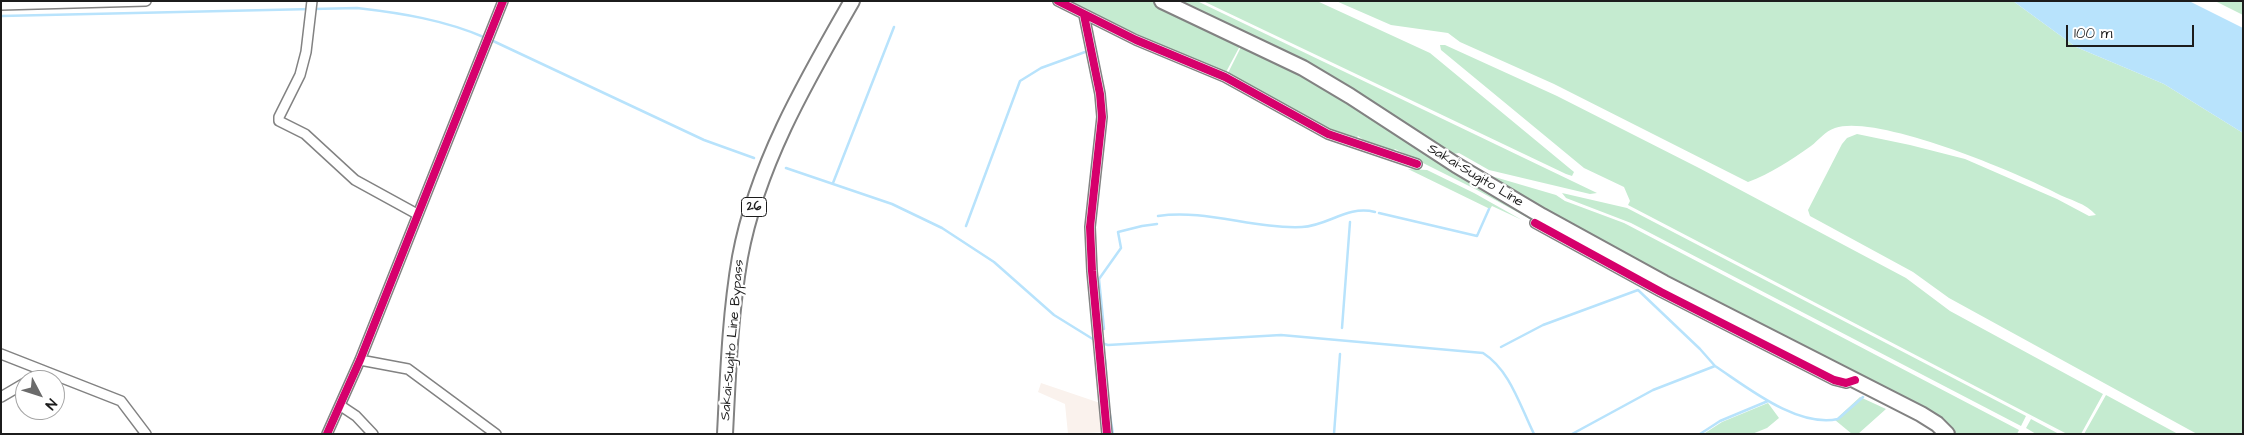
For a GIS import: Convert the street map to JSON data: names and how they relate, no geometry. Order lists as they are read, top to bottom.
{
  "streets": {
    "main road": ["Sakai-Sugito Line", "26", "Sakai-Sugito Line Bypass"]
  },
  "scale_bar": "100 m",
  "north": "bottom right"
}
